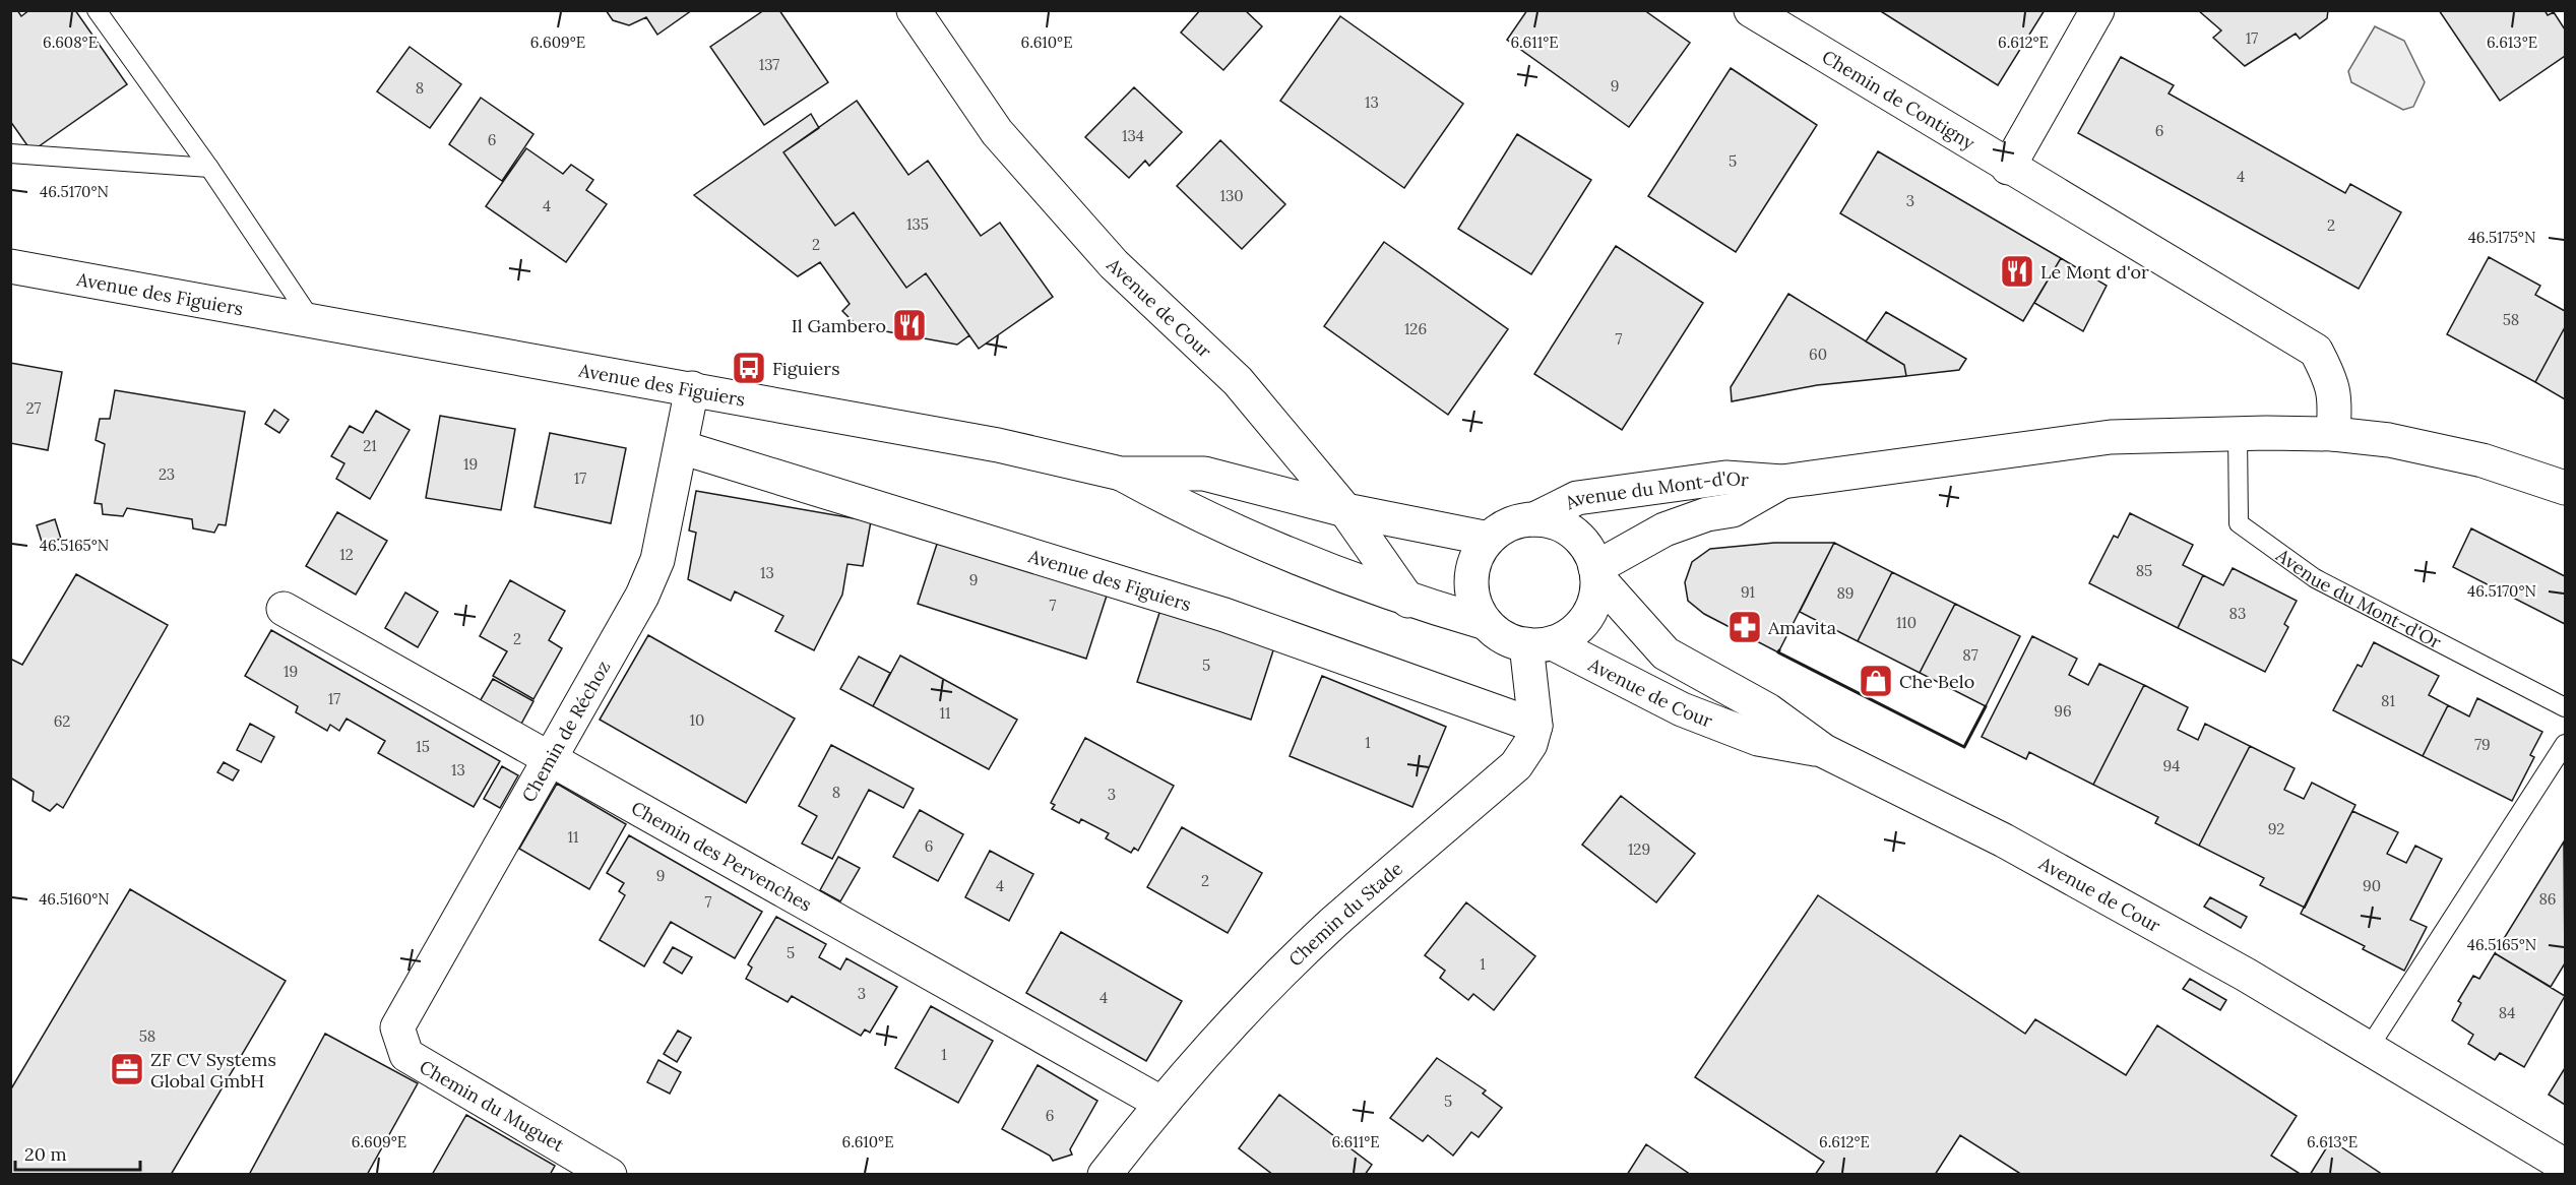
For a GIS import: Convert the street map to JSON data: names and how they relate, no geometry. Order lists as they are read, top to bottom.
{
  "streets": {
    "street": [
      "Chemin de Contigny",
      "Avenue des Figuiers",
      "Avenue de Cour",
      "Avenue du Mont-d'Or",
      "Chemin de Réchoz",
      "Chemin des Pervenches",
      "Chemin du Stade",
      "Chemin du Muguet"
    ]
  },
  "crossings": [
    ["Chemin de Contigny", "Avenue du Mont-d'Or"],
    ["Avenue des Figuiers", "Avenue de Cour"],
    ["Avenue des Figuiers", "Avenue du Mont-d'Or"],
    ["Avenue des Figuiers", "Chemin de Réchoz"],
    ["Avenue des Figuiers", "Chemin du Stade"],
    ["Avenue de Cour", "Avenue du Mont-d'Or"],
    ["Avenue de Cour", "Chemin du Stade"],
    ["Avenue du Mont-d'Or", "Chemin du Stade"],
    ["Chemin de Réchoz", "Chemin des Pervenches"],
    ["Chemin de Réchoz", "Chemin du Muguet"],
    ["Chemin des Pervenches", "Chemin du Stade"]
  ],
  "places": {
    "restaurant": ["Le Mont d'or", "Il Gambero"],
    "bus stop": ["Figuiers"],
    "pharmacy": ["Amavita"],
    "shop": ["Che Belo"],
    "office": ["ZF CV Systems Global GmbH"]
  },
  "house_numbers": [
    "17",
    "137",
    "9",
    "8",
    "13",
    "6",
    "134",
    "6",
    "5",
    "4",
    "130",
    "3",
    "4",
    "135",
    "2",
    "2",
    "58",
    "126",
    "7",
    "60",
    "27",
    "21",
    "19",
    "23",
    "17",
    "12",
    "85",
    "13",
    "9",
    "91",
    "89",
    "7",
    "83",
    "110",
    "2",
    "87",
    "5",
    "19",
    "17",
    "81",
    "96",
    "11",
    "10",
    "62",
    "1",
    "79",
    "15",
    "94",
    "13",
    "8",
    "3",
    "92",
    "11",
    "6",
    "129",
    "9",
    "2",
    "4",
    "90",
    "86",
    "7",
    "5",
    "1",
    "3",
    "4",
    "84",
    "58",
    "1",
    "5",
    "6"
  ],
  "scale_bar": "20 m",
  "coordinates": [
    "6.608°E",
    "6.609°E",
    "6.610°E",
    "6.611°E",
    "6.612°E",
    "6.613°E",
    "46.5170°N",
    "46.5175°N",
    "46.5165°N",
    "46.5160°N"
  ]
}
